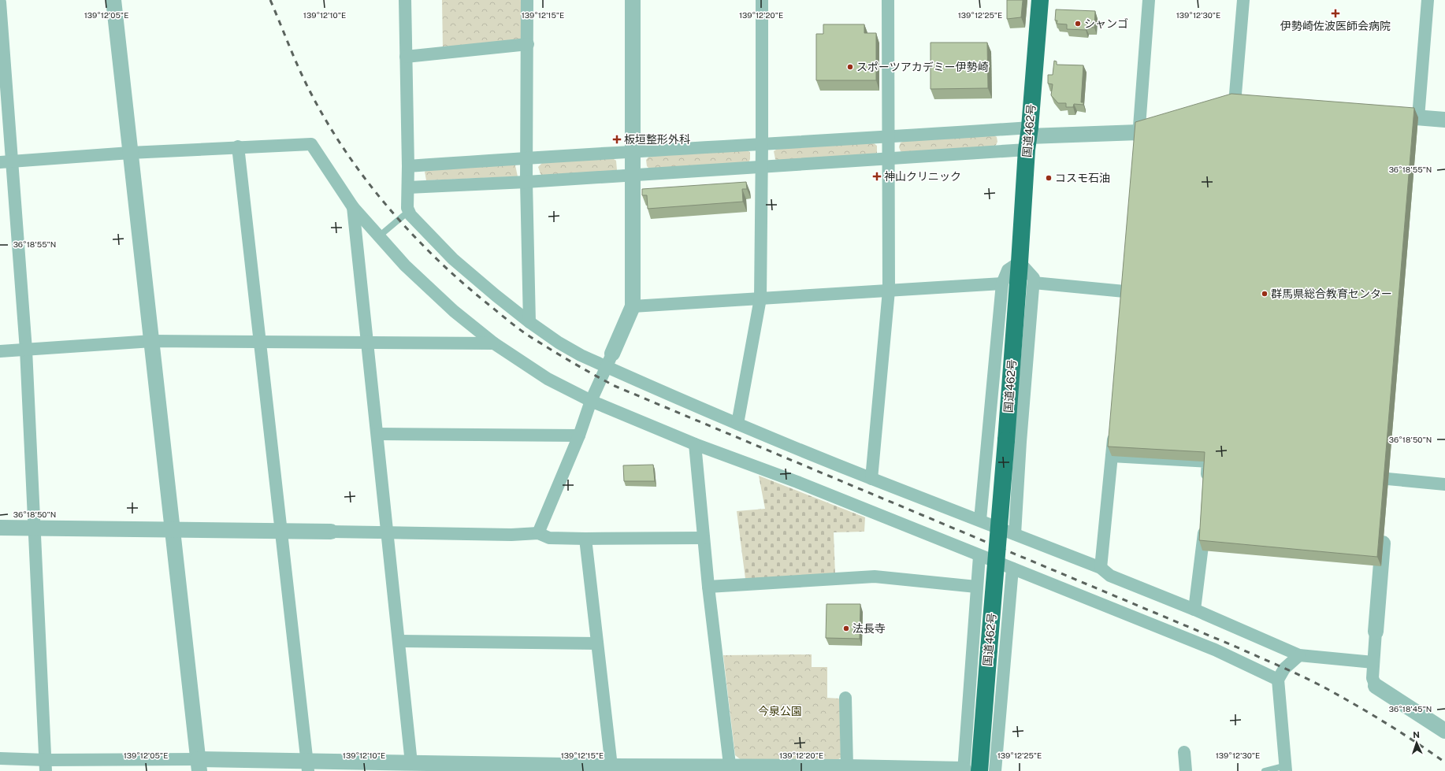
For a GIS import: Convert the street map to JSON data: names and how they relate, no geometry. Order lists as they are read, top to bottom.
{
  "streets": {
    "highway": ["国道462号"]
  },
  "parks": ["今泉公園"],
  "places": {
    "health": ["伊勢崎佐波医師会病院", "板垣整形外科", "神山クリニック"],
    "other": [
      "シャンゴ",
      "スポーツアカデミー伊勢崎",
      "コスモ石油",
      "群馬県総合教育センター",
      "法長寺"
    ]
  },
  "north": "top",
  "coordinates": [
    "139°12'05\"E",
    "139°12'10\"E",
    "139°12'15\"E",
    "139°12'20\"E",
    "139°12'25\"E",
    "139°12'30\"E",
    "36°18'55\"N",
    "36°18'50\"N",
    "36°18'45\"N"
  ]
}
